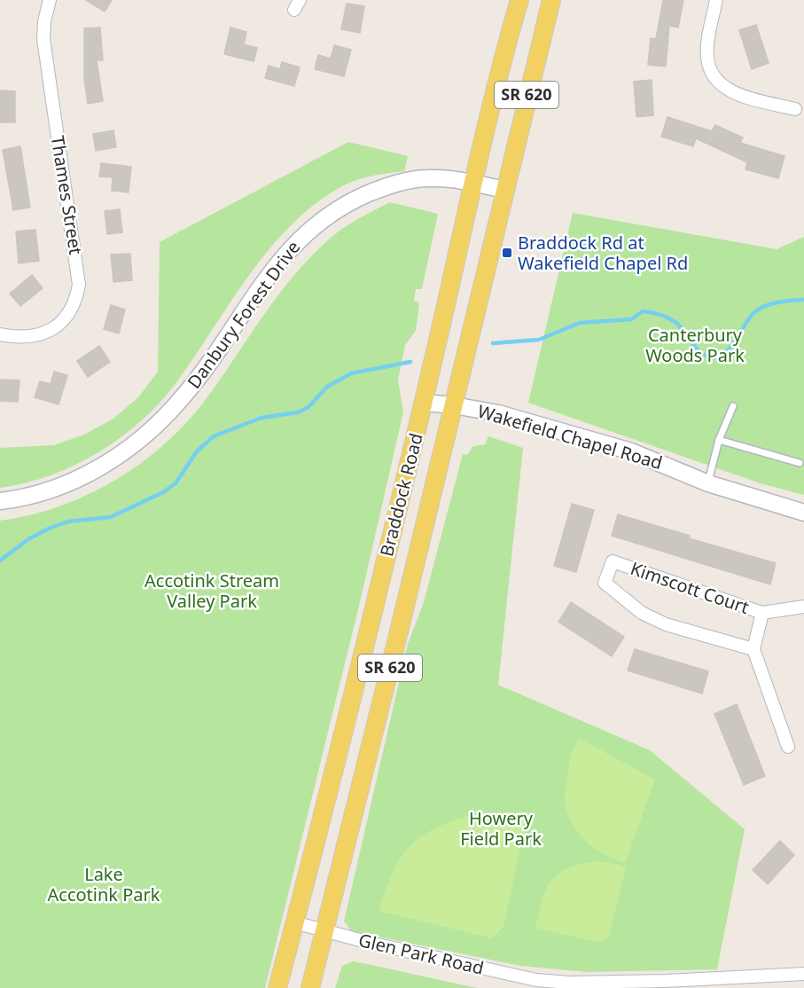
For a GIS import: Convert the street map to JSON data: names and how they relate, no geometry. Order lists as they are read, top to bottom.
{
  "streets": {
    "main road": ["SR 620", "Braddock Road"],
    "street": [
      "Thames Street",
      "Danbury Forest Drive",
      "Wakefield Chapel Road",
      "Kimscott Court",
      "Glen Park Road"
    ]
  },
  "crossings": [
    ["Danbury Forest Drive", "Braddock Road"],
    ["Wakefield Chapel Road", "Braddock Road"],
    ["Braddock Road", "Glen Park Road"]
  ],
  "parks": [
    "Canterbury Woods Park",
    "Accotink Stream Valley Park",
    "Howery Field Park",
    "Lake Accotink Park"
  ],
  "places": {
    "transit": ["Braddock Rd at Wakefield Chapel Rd"]
  }
}
